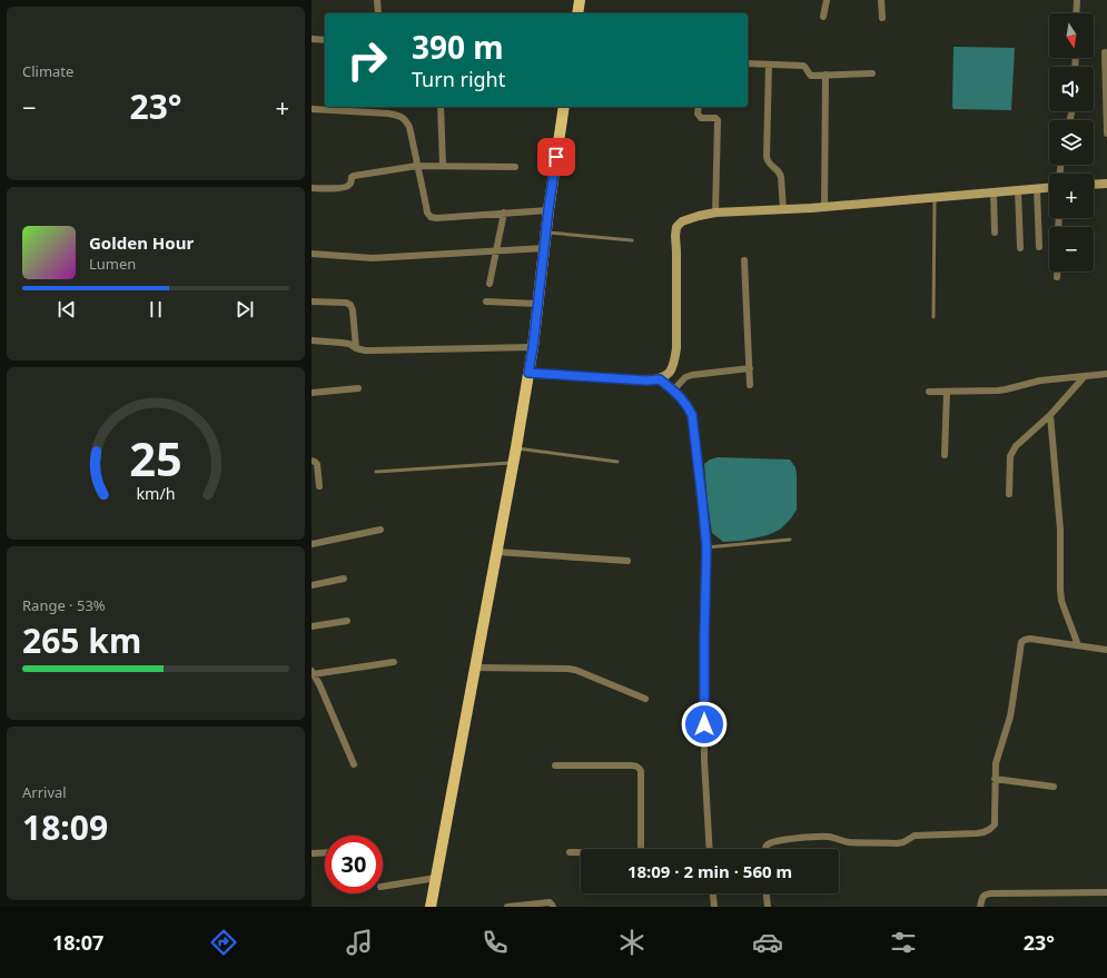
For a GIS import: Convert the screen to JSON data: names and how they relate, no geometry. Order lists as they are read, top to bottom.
{
  "north": "bottom",
  "page": {
    "tile": [
      "Climate",
      ["Range · 53%", "265 km"],
      ["Arrival", "18:09"]
    ],
    "map_buttons": ["+", "−"],
    "turn": ["390 m", "Turn right"],
    "heat": ["−", "23°", "+"],
    "song": ["Golden Hour", "Lumen"],
    "limit": "30",
    "trip": "18:09 · 2 min · 560 m",
    "tabs": ["18:07", "23°"],
    "gauge": ["25", "km/h"]
  }
}
